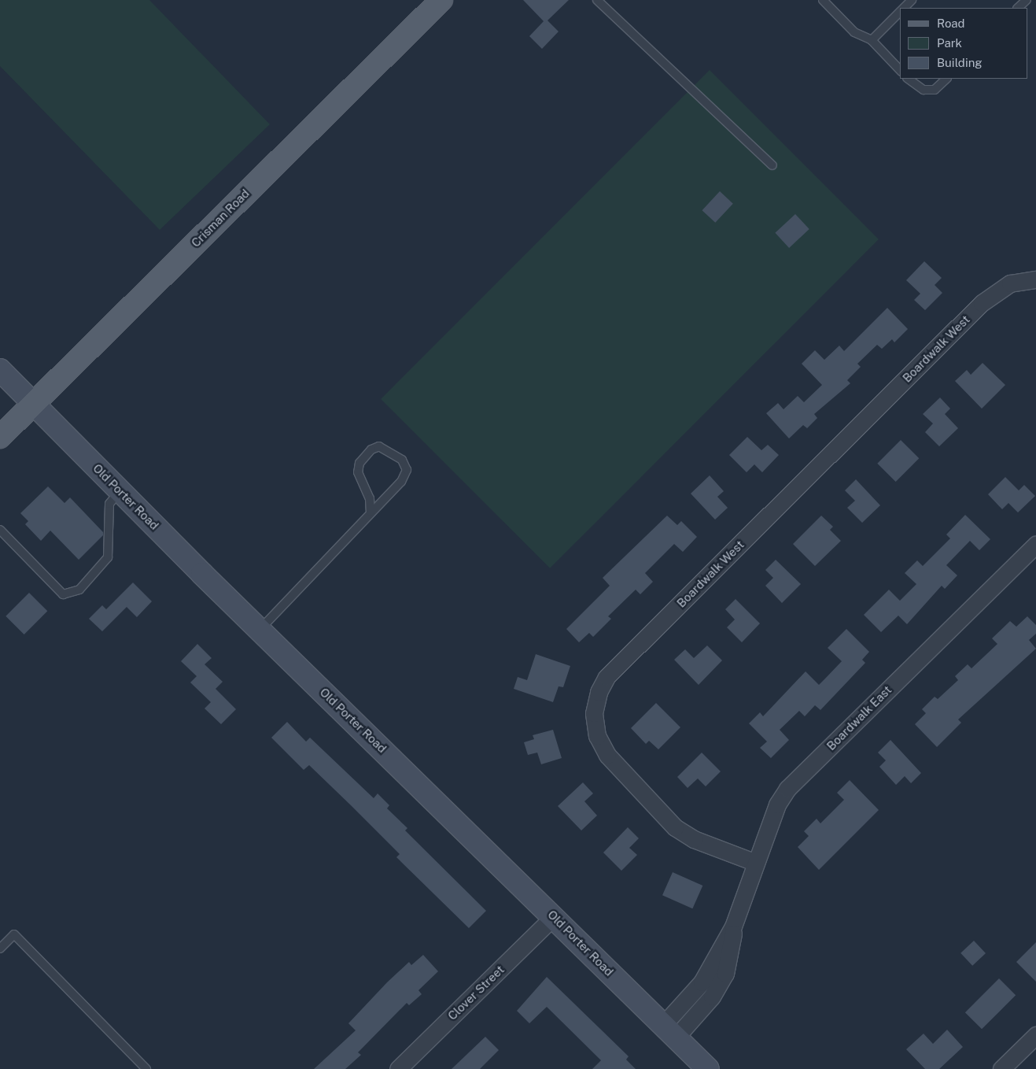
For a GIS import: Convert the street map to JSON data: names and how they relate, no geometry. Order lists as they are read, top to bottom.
{
  "streets": {
    "main road": ["Crisman Road"],
    "street": [
      "Boardwalk West",
      "Old Porter Road",
      "Boardwalk East",
      "Clover Street"
    ]
  },
  "crossings": [
    ["Crisman Road", "Old Porter Road"],
    ["Boardwalk West", "Boardwalk East"],
    ["Old Porter Road", "Boardwalk East"],
    ["Old Porter Road", "Clover Street"]
  ],
  "legend": ["Road", "Park", "Building"]
}
